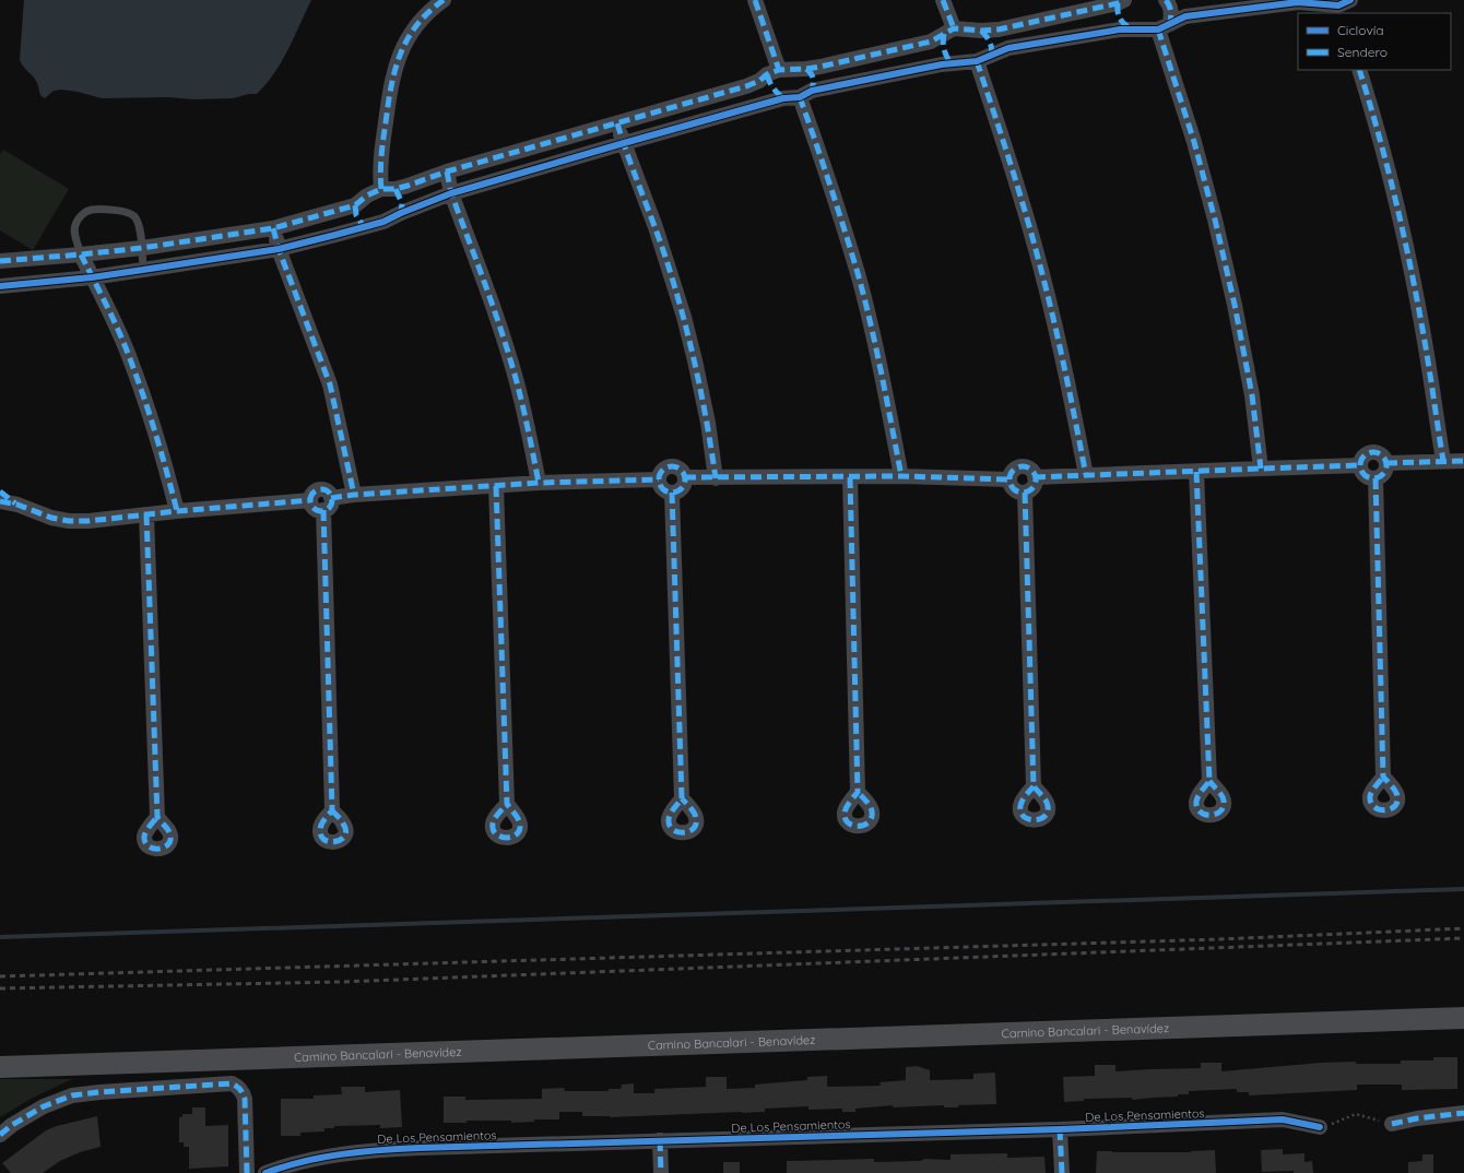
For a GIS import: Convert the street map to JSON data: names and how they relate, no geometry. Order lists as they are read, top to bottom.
{
  "streets": {
    "main road": ["Camino Bancalari - Benavídez"],
    "street": ["De Los Pensamientos"]
  },
  "legend": ["Ciclovía", "Sendero"]
}
